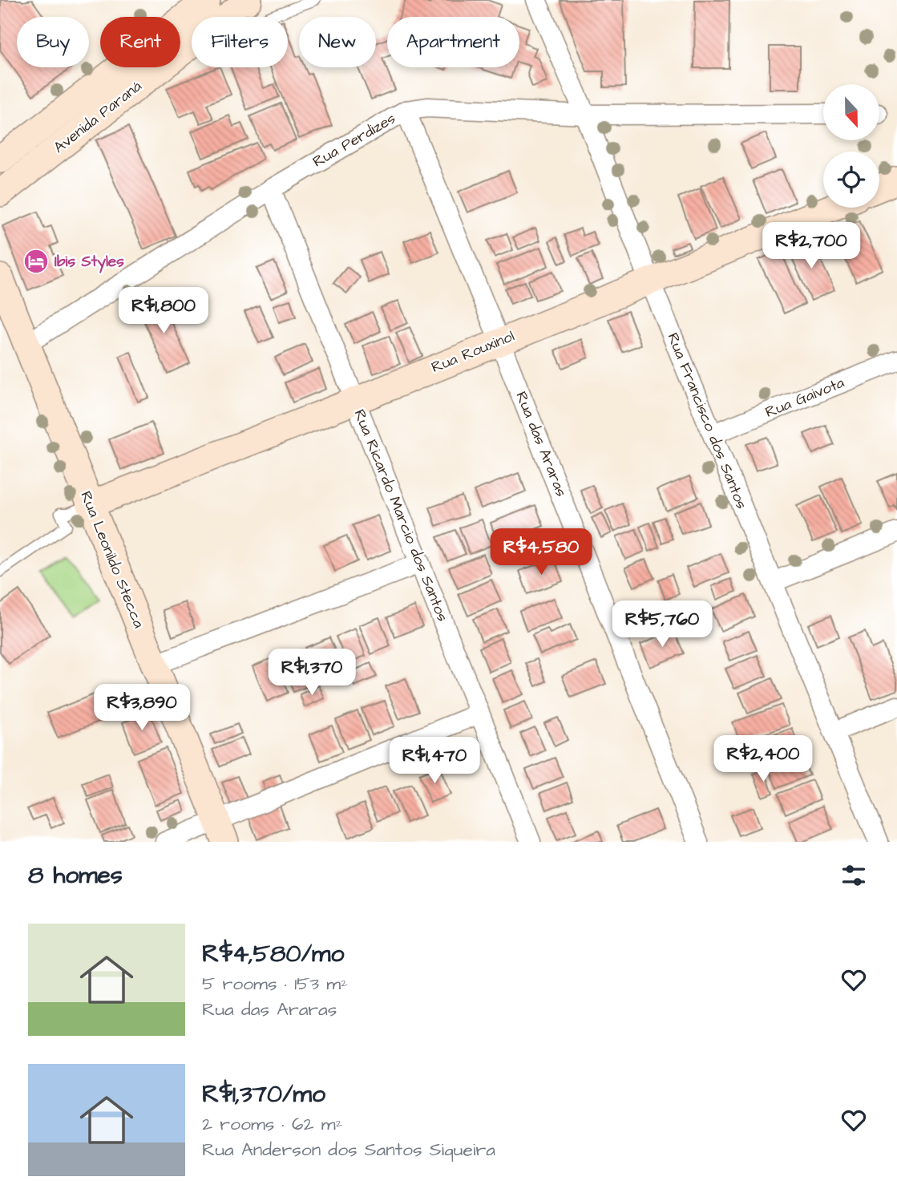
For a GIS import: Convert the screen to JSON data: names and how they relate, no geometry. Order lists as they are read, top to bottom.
{
  "streets": {
    "street": [
      "Avenida Paraná",
      "Rua Perdizes",
      "Rua Rouxinol",
      "Rua Gaivota",
      "Rua Francisco dos Santos",
      "Rua das Araras",
      "Rua Ricardo Marcio dos Santos",
      "Rua Leonildo Stecca"
    ]
  },
  "crossings": [
    ["Rua Perdizes", "Rua Francisco dos Santos"],
    ["Rua Perdizes", "Rua das Araras"],
    ["Rua Perdizes", "Rua Ricardo Marcio dos Santos"],
    ["Rua Perdizes", "Rua Leonildo Stecca"],
    ["Rua Rouxinol", "Rua Francisco dos Santos"],
    ["Rua Rouxinol", "Rua das Araras"],
    ["Rua Rouxinol", "Rua Ricardo Marcio dos Santos"],
    ["Rua Rouxinol", "Rua Leonildo Stecca"],
    ["Rua Gaivota", "Rua Francisco dos Santos"]
  ],
  "places": {
    "hotel": ["Ibis Styles"]
  },
  "north": "bottom",
  "page": {
    "chip": [
      "Buy",
      "Rent",
      "Filters",
      "New",
      "Apartment"
    ],
    "price": [
      "R$2,700",
      "R$1,800",
      "R$4,580",
      "R$5,760",
      "R$1,370",
      "R$3,890",
      "R$2,400",
      "R$1,470"
    ],
    "heading": "8 homes",
    "list": [
      {
        "name": "R$4,580/mo",
        "note": "5 rooms · 153 m² · Rua das Araras"
      },
      {
        "name": "R$1,370/mo",
        "note": "2 rooms · 62 m² · Rua Anderson dos Santos Siqueira"
      }
    ]
  }
}
